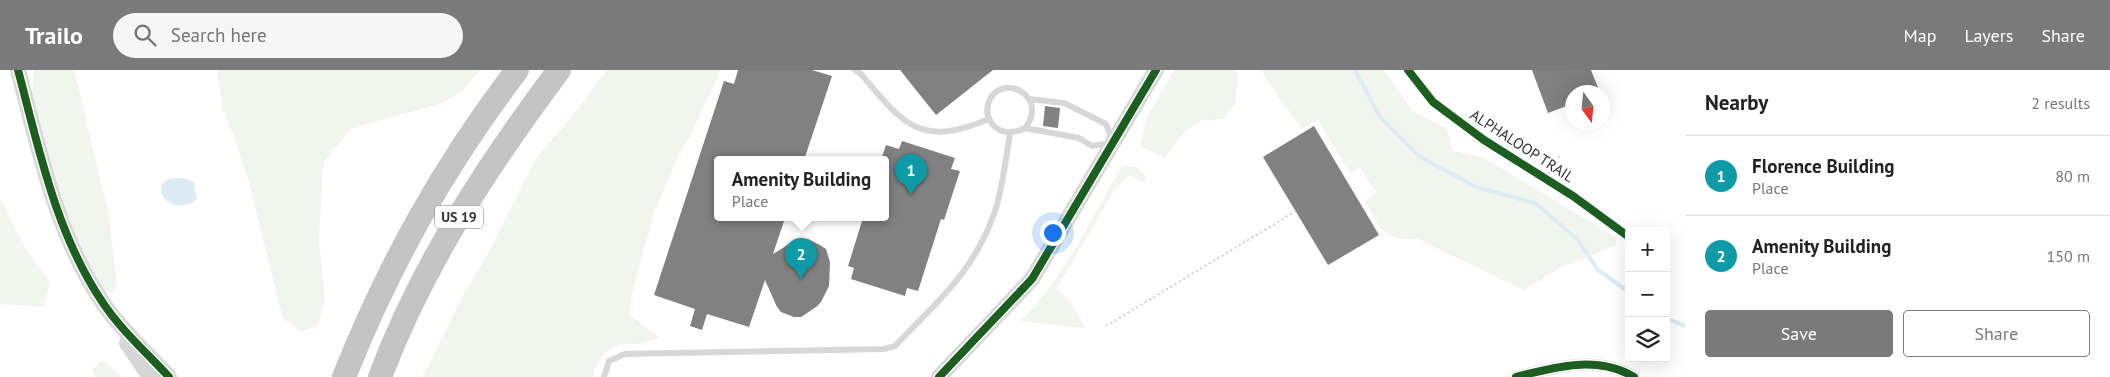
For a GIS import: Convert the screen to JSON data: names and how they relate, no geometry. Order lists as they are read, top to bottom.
{
  "streets": {
    "highway": ["US 19"],
    "cycle path": ["ALPHALOOP TRAIL"]
  },
  "north": "bottom",
  "page": {
    "header": "Trailo",
    "search": "Search here",
    "nav": ["Map", "Layers", "Share"],
    "heading": ["Nearby", "2 results"],
    "list": [
      {
        "mark": "1",
        "name": "Florence Building",
        "note": "Place",
        "value": "80 m"
      },
      {
        "mark": "2",
        "name": "Amenity Building",
        "note": "Place",
        "value": "150 m"
      }
    ],
    "pins": ["1", "2"],
    "popup": ["Amenity Building", "Place"],
    "map_buttons": ["+", "−"],
    "buttons": ["Save", "Share"]
  }
}
